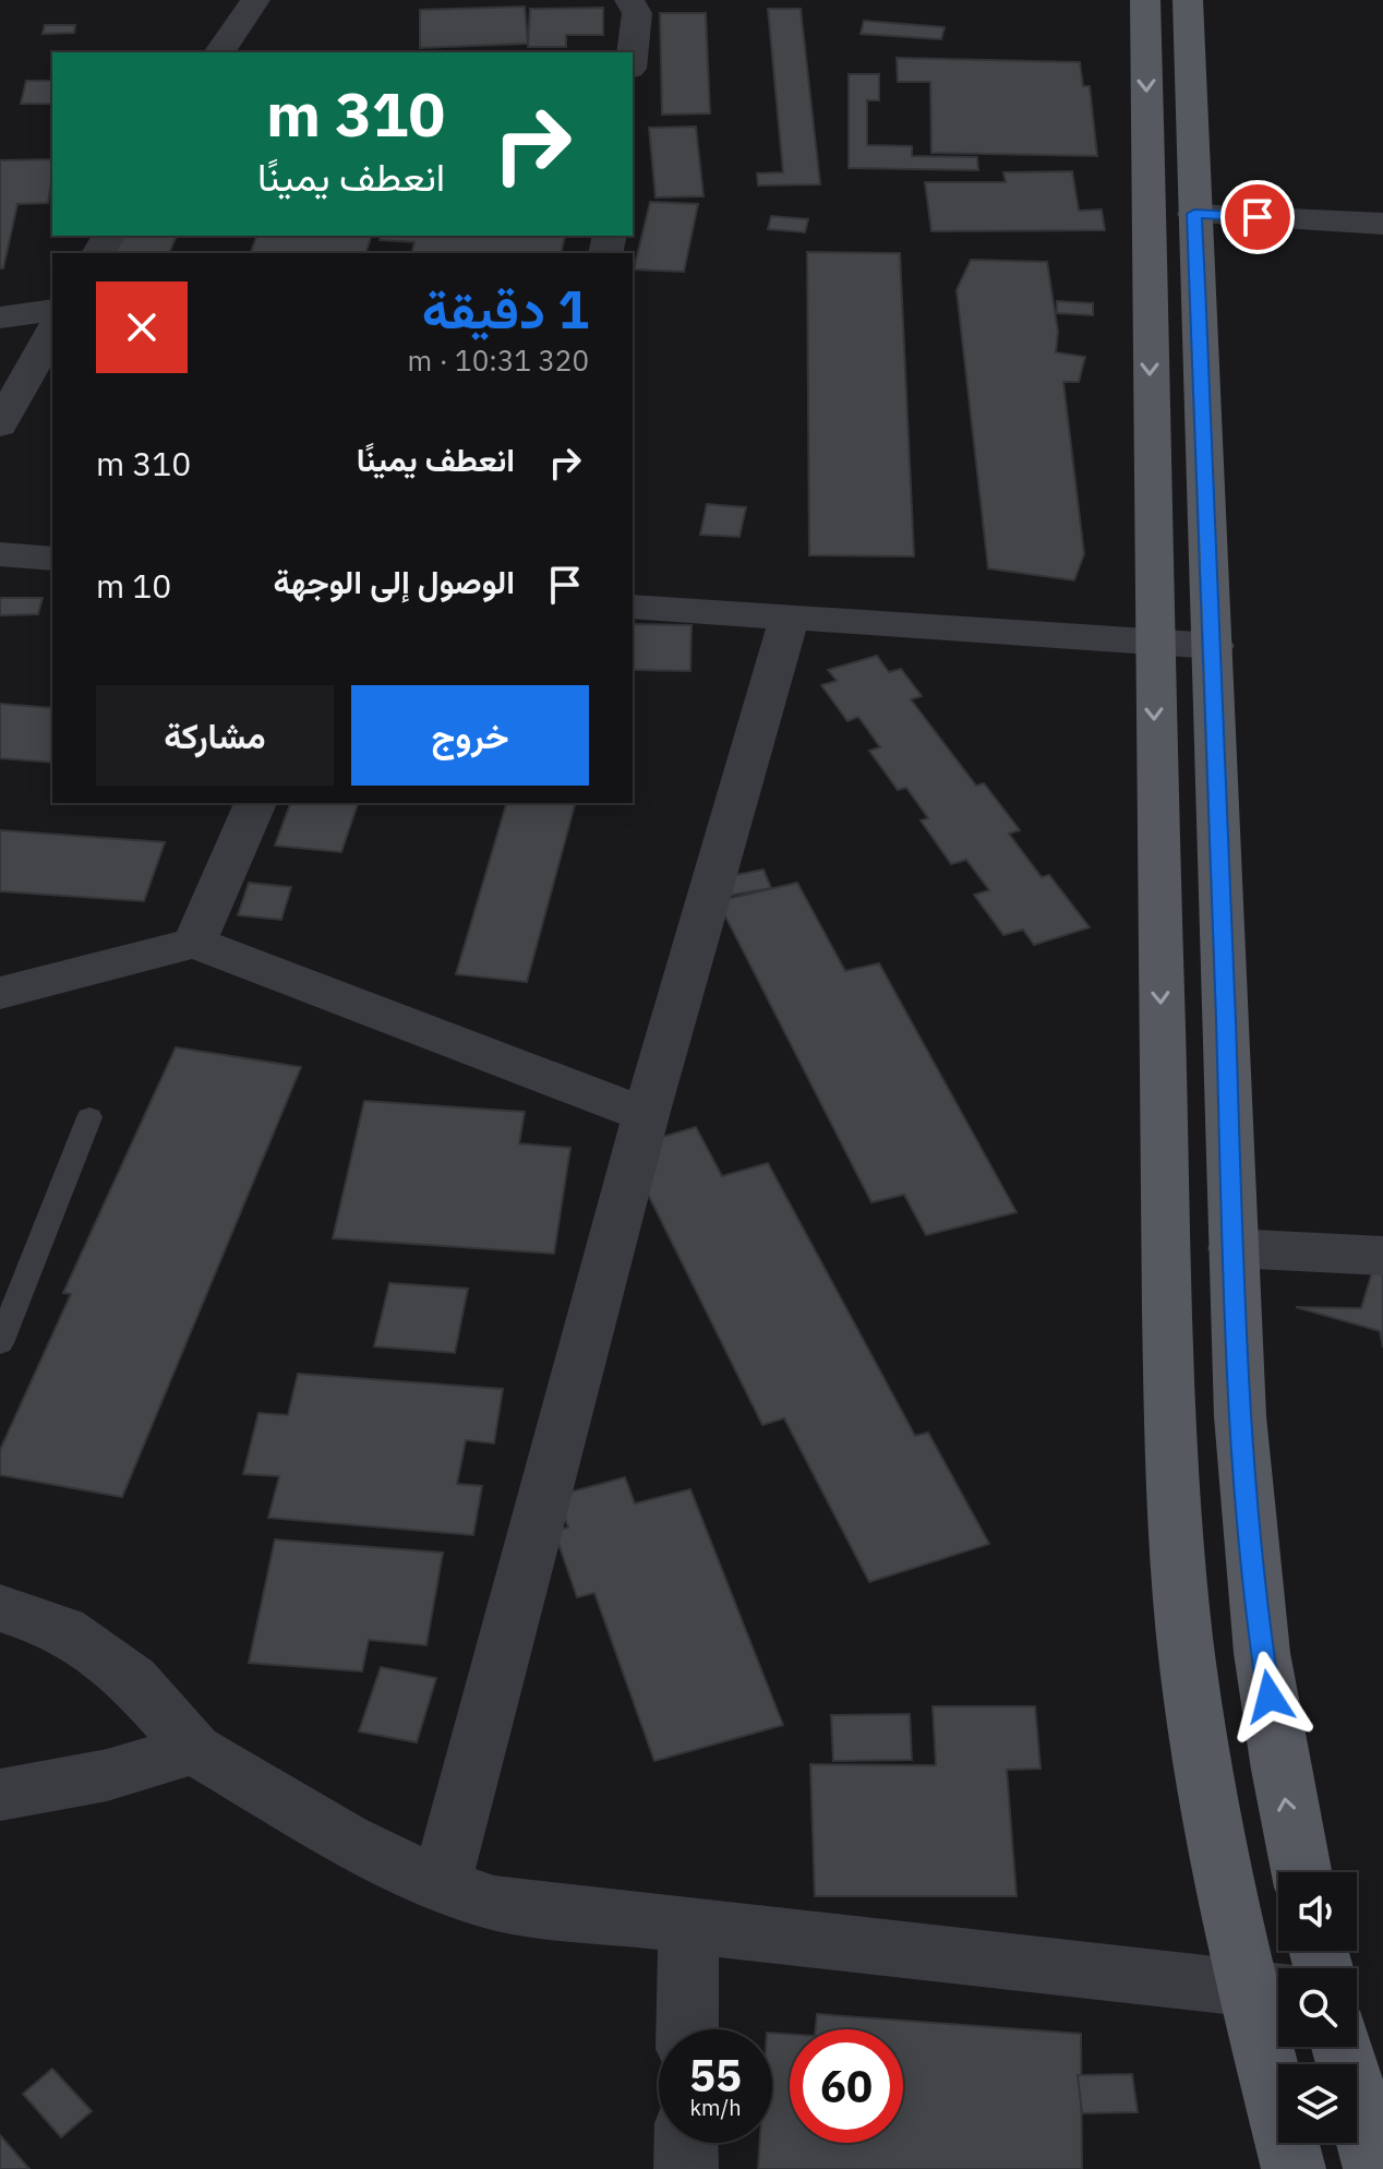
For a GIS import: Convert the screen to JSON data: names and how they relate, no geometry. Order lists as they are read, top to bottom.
{
  "page": {
    "turn": ["310 m", "انعطف يمينًا"],
    "heading": ["1 دقيقة", "320 m · 10:31"],
    "list": [
      {
        "name": "انعطف يمينًا",
        "value": "310 m"
      },
      {
        "name": "الوصول إلى الوجهة",
        "value": "10 m"
      }
    ],
    "buttons": ["خروج", "مشاركة"],
    "speed": "55 km/h",
    "limit": "60"
  }
}
